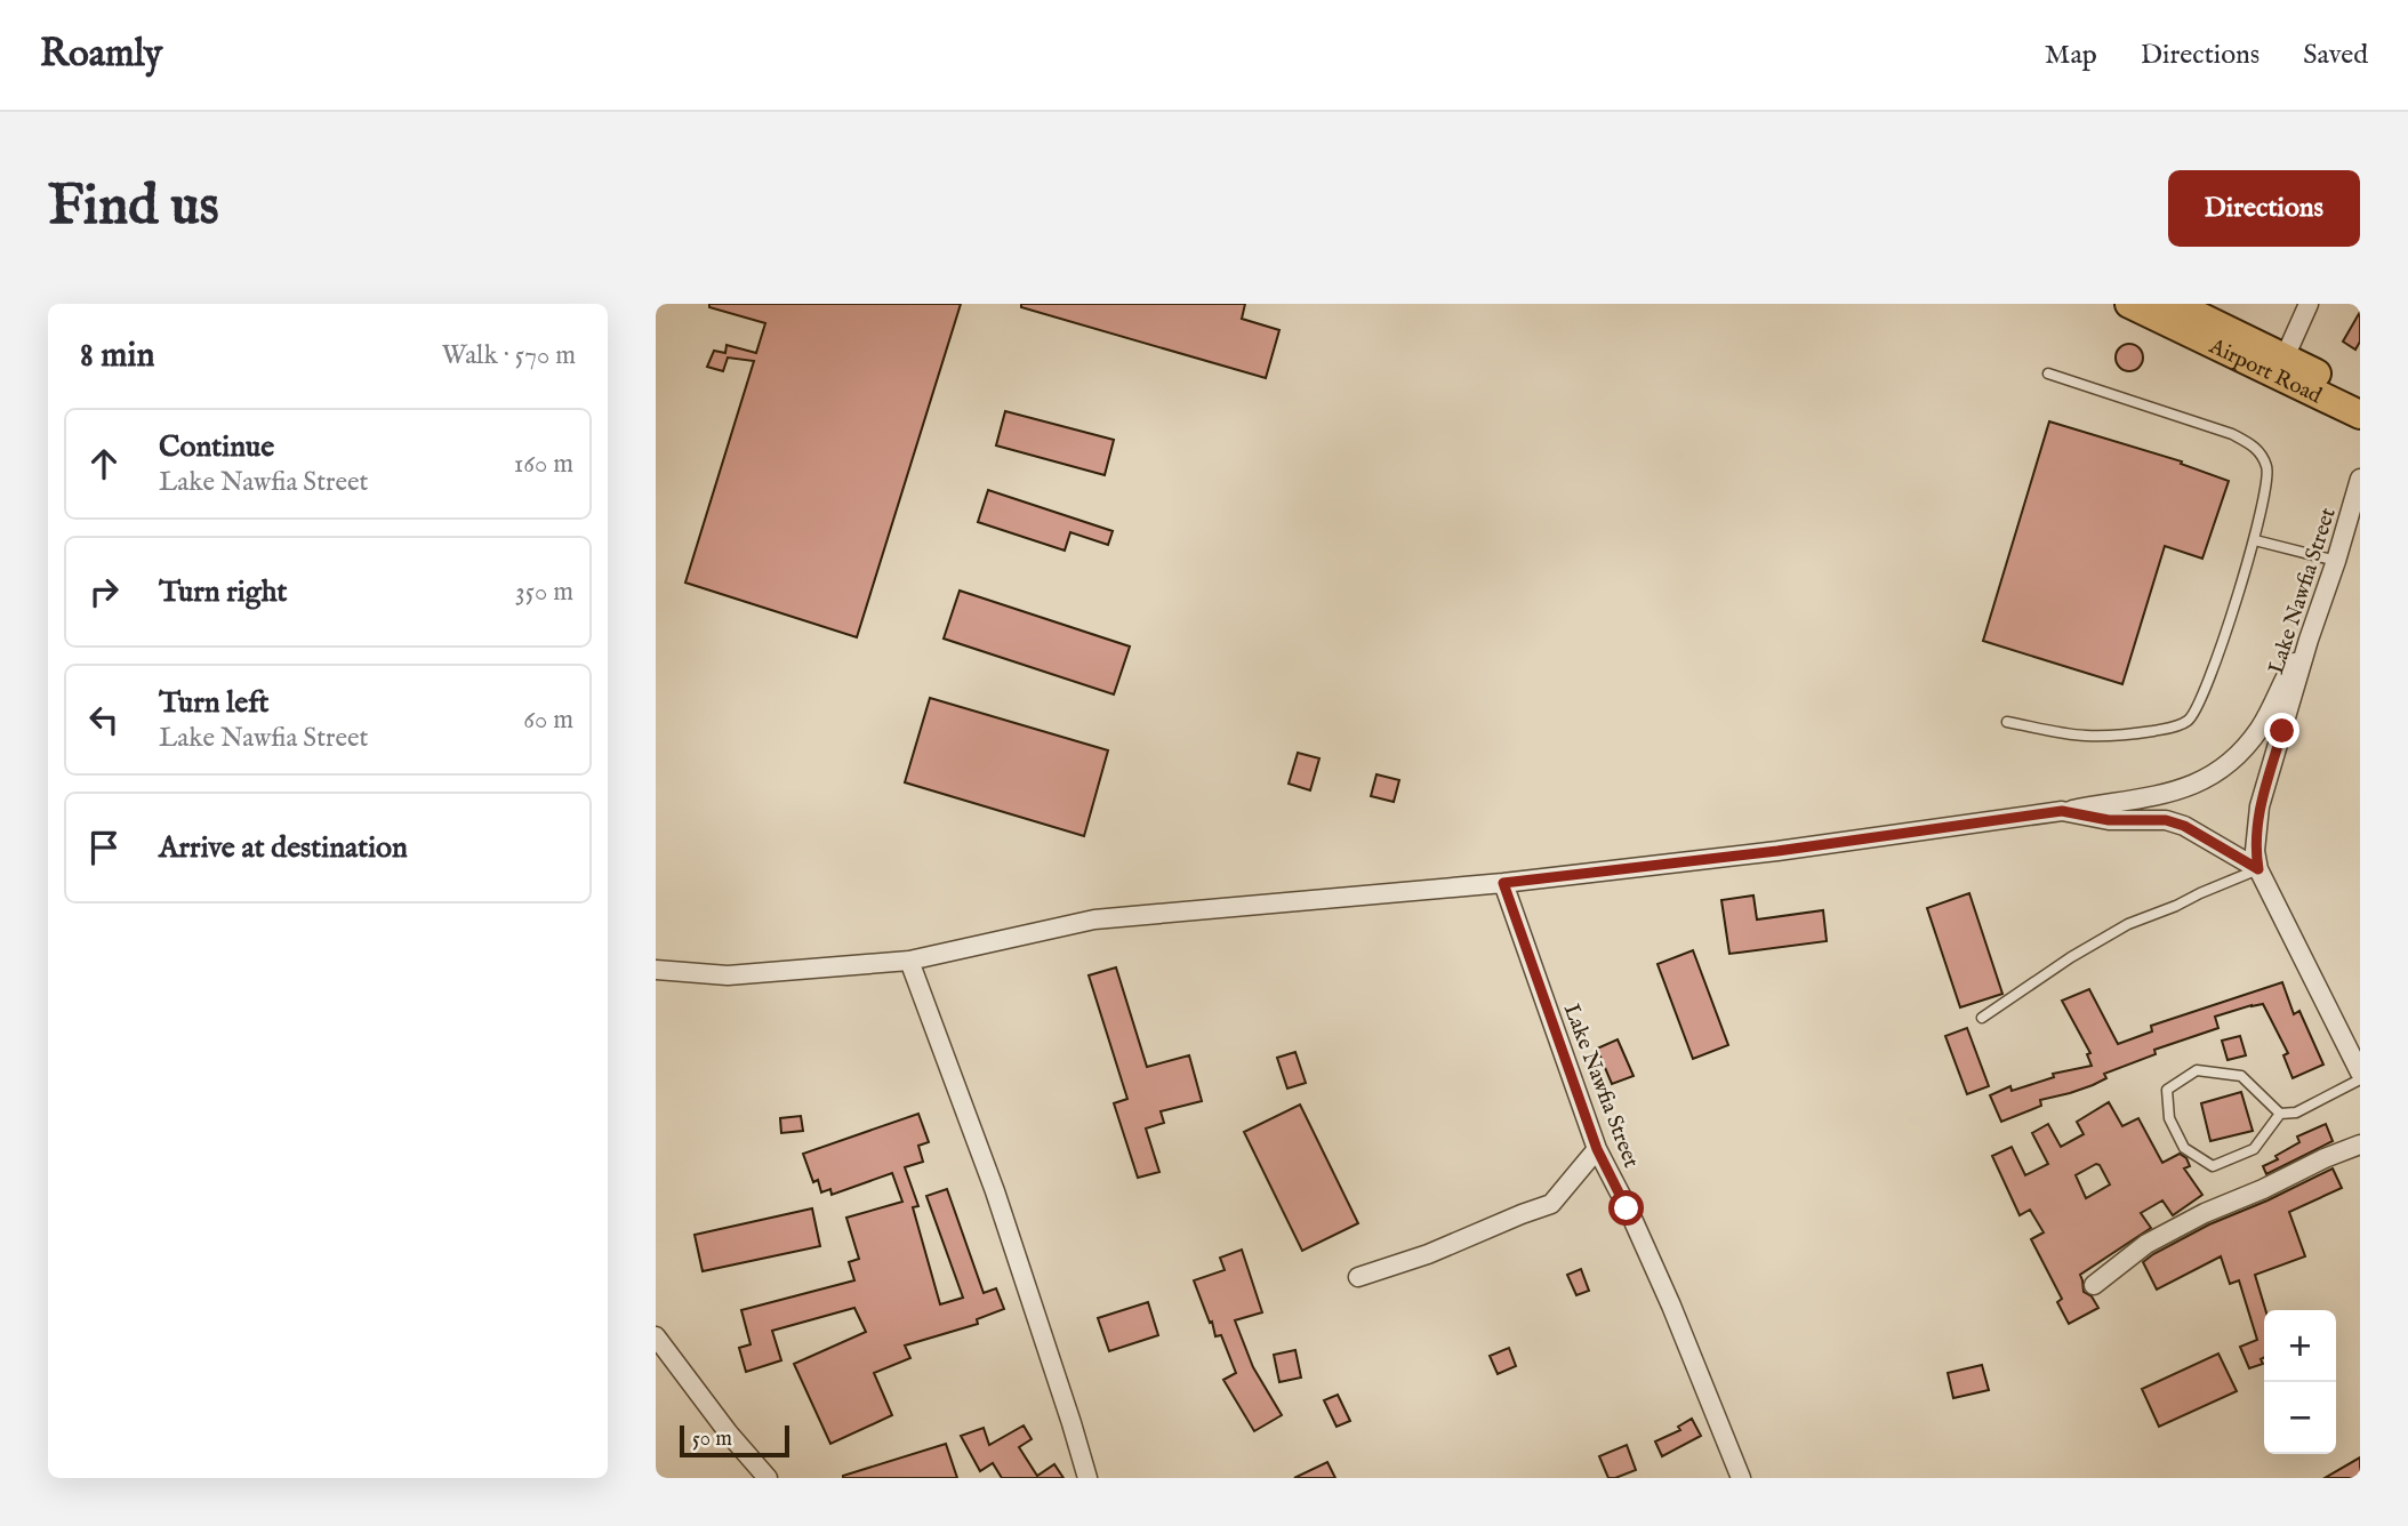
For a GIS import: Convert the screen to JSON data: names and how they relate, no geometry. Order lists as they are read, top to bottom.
{
  "streets": {
    "main road": ["Airport Road"],
    "street": ["Lake Nawfia Street"]
  },
  "scale_bar": "50 m",
  "page": {
    "header": "Roamly",
    "nav": ["Map", "Directions", "Saved"],
    "buttons": "Directions",
    "title": "Find us",
    "heading": ["8 min", "Walk · 570 m"],
    "list": [
      ["Continue", "Lake Nawfia Street", "160 m"],
      ["Turn right", "350 m"],
      ["Turn left", "Lake Nawfia Street", "60 m"],
      "Arrive at destination"
    ],
    "map_buttons": ["+", "−"],
    "scale": "50 m"
  }
}
